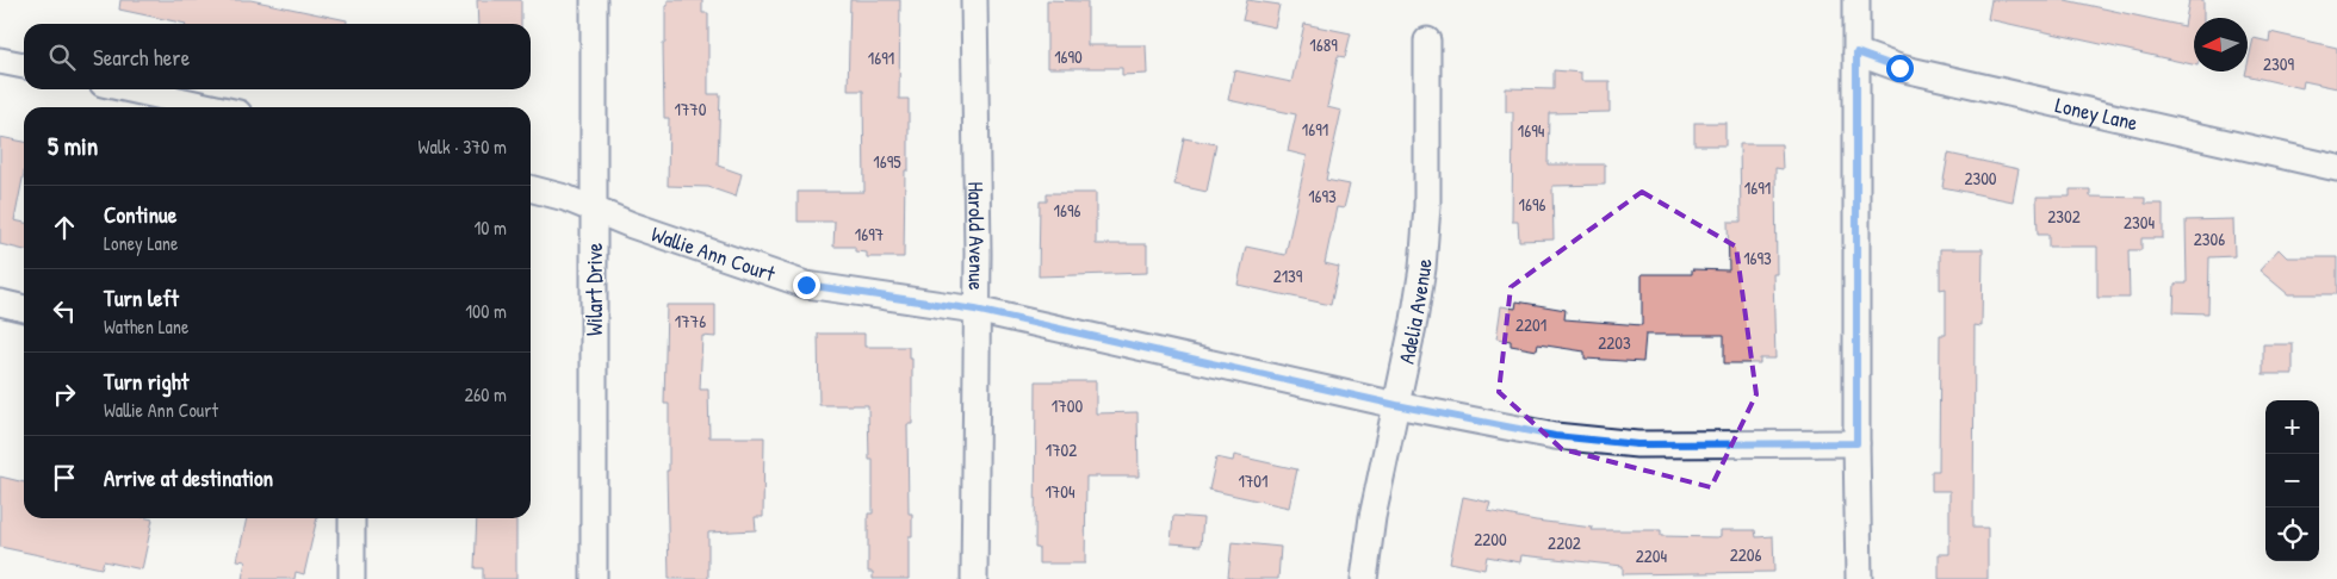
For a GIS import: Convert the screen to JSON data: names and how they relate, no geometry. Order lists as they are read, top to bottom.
{
  "streets": {
    "street": [
      "Loney Lane",
      "Harold Avenue",
      "Wallie Ann Court",
      "Wilart Drive",
      "Adelia Avenue"
    ]
  },
  "crossings": [
    ["Harold Avenue", "Wallie Ann Court"],
    ["Wallie Ann Court", "Wilart Drive"],
    ["Wallie Ann Court", "Adelia Avenue"]
  ],
  "house_numbers": [
    "1689",
    "1690",
    "1691",
    "2309",
    "1770",
    "1691",
    "1694",
    "1695",
    "2300",
    "1691",
    "1693",
    "1696",
    "1696",
    "2302",
    "2304",
    "1697",
    "2306",
    "1693",
    "2139",
    "1776",
    "2201",
    "2203",
    "1700",
    "1702",
    "1701",
    "1704",
    "2200",
    "2202",
    "2206",
    "2204"
  ],
  "north": "left",
  "page": {
    "search": "Search here",
    "heading": ["5 min", "Walk · 370 m"],
    "list": [
      ["Continue", "Loney Lane", "10 m"],
      ["Turn left", "Wathen Lane", "100 m"],
      ["Turn right", "Wallie Ann Court", "260 m"],
      "Arrive at destination"
    ],
    "map_buttons": ["+", "−"]
  }
}
